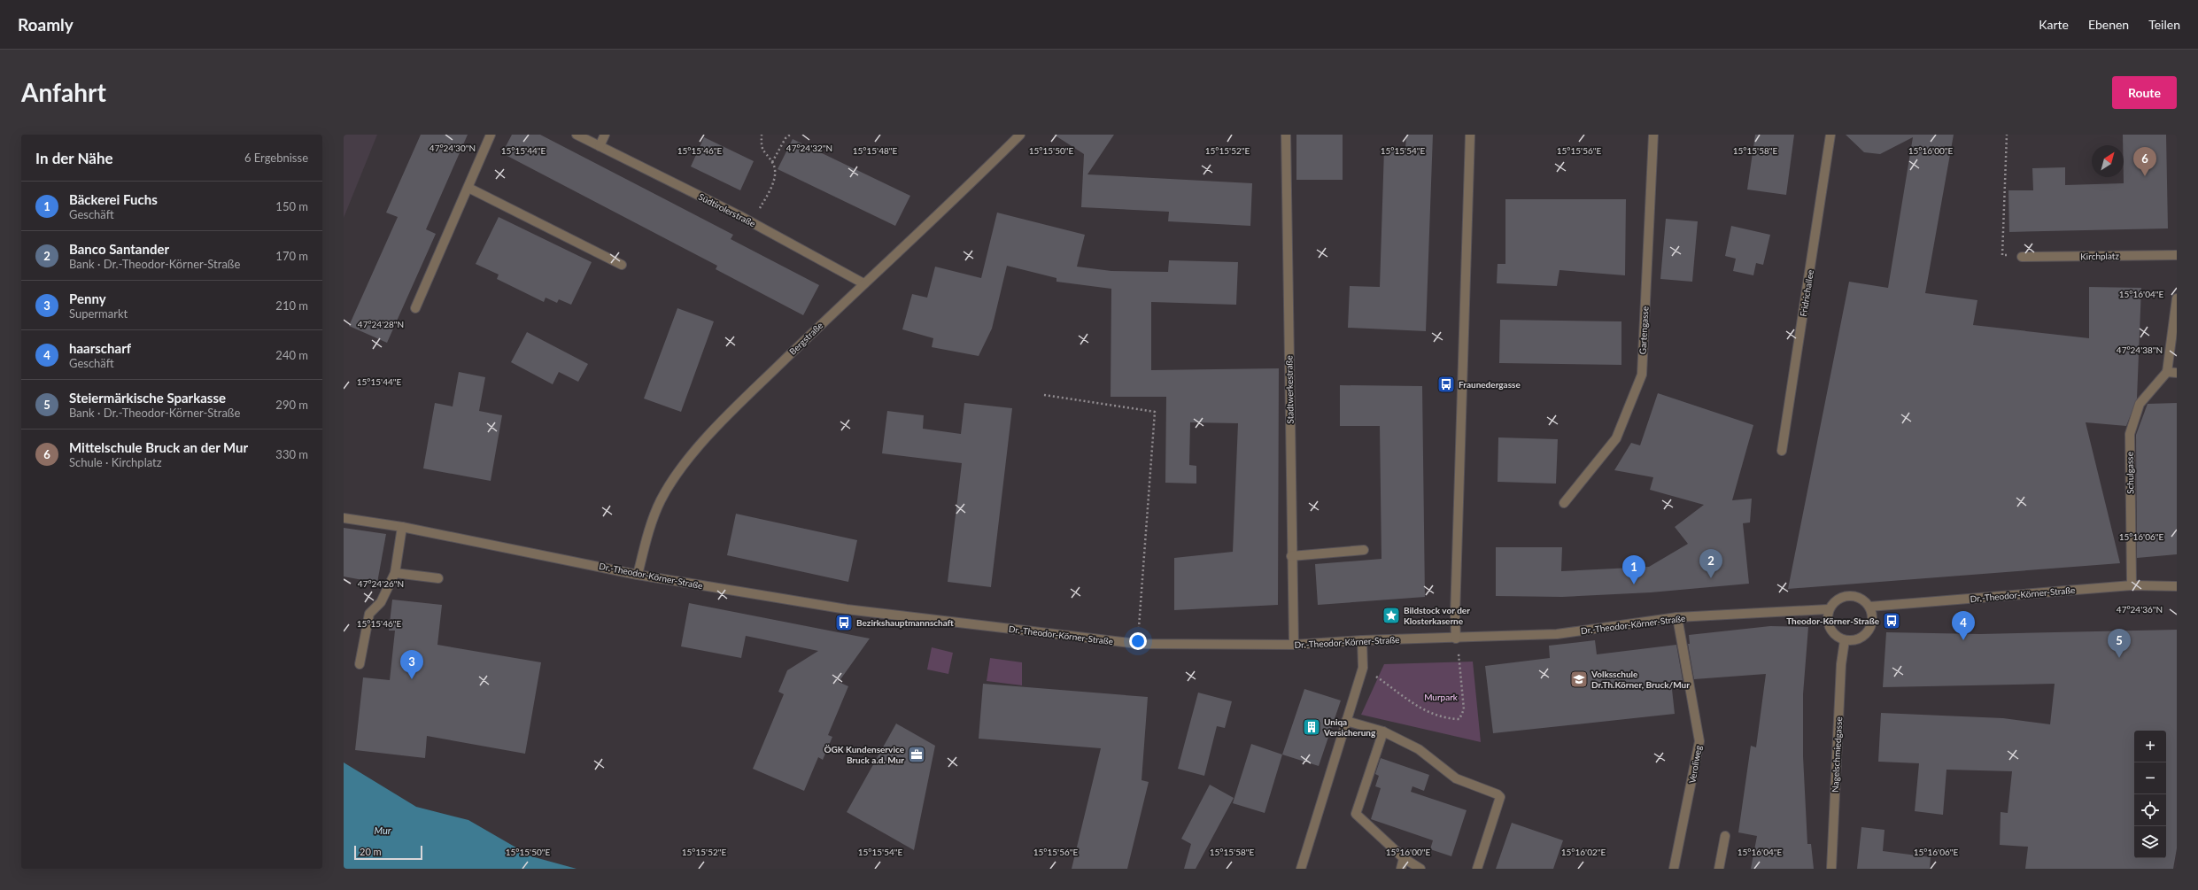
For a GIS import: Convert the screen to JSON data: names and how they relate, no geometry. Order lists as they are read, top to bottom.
{
  "streets": {
    "street": [
      "Südtirolerstraße",
      "Kirchplatz",
      "Fridrichallee",
      "Gartengasse",
      "Bergstraße",
      "Stadtwerkestraße",
      "Schulgasse",
      "Dr.-Theodor-Körner-Straße",
      "Nagelschmiedgasse",
      "Veroliweg"
    ]
  },
  "crossings": [
    ["Südtirolerstraße", "Bergstraße"],
    ["Bergstraße", "Dr.-Theodor-Körner-Straße"],
    ["Stadtwerkestraße", "Dr.-Theodor-Körner-Straße"],
    ["Schulgasse", "Dr.-Theodor-Körner-Straße"],
    ["Dr.-Theodor-Körner-Straße", "Nagelschmiedgasse"],
    ["Dr.-Theodor-Körner-Straße", "Veroliweg"]
  ],
  "water": ["Mur"],
  "parks": ["Murpark"],
  "places": {
    "bus stop": ["Fraunedergasse", "Theodor-Körner-Straße", "Bezirkshauptmannschaft"],
    "place": ["Bildstock vor der Klosterkaserne"],
    "school or university": ["Volksschule Dr.Th.Körner, Bruck/Mur"],
    "building": ["Uniqa Versicherung"],
    "office": ["ÖGK Kundenservice Bruck a.d. Mur"]
  },
  "scale_bar": "20 m",
  "north": "top right",
  "page": {
    "header": "Roamly",
    "nav": ["Karte", "Ebenen", "Teilen"],
    "buttons": "Route",
    "title": "Anfahrt",
    "heading": ["In der Nähe", "6 Ergebnisse"],
    "pins": [
      "6",
      "2",
      "1",
      "4",
      "5",
      "3"
    ],
    "list": [
      {
        "mark": "1",
        "name": "Bäckerei Fuchs",
        "note": "Geschäft",
        "value": "150 m"
      },
      {
        "mark": "2",
        "name": "Banco Santander",
        "note": "Bank · Dr.-Theodor-Körner-Straße",
        "value": "170 m"
      },
      {
        "mark": "3",
        "name": "Penny",
        "note": "Supermarkt",
        "value": "210 m"
      },
      {
        "mark": "4",
        "name": "haarscharf",
        "note": "Geschäft",
        "value": "240 m"
      },
      {
        "mark": "5",
        "name": "Steiermärkische Sparkasse",
        "note": "Bank · Dr.-Theodor-Körner-Straße",
        "value": "290 m"
      },
      {
        "mark": "6",
        "name": "Mittelschule Bruck an der Mur",
        "note": "Schule · Kirchplatz",
        "value": "330 m"
      }
    ],
    "map_buttons": ["+", "−"],
    "scale": "20 m"
  },
  "coordinates": [
    "47°24'30\"N",
    "47°24'32\"N",
    "15°15'44\"E",
    "15°15'46\"E",
    "15°15'48\"E",
    "15°15'50\"E",
    "15°15'52\"E",
    "15°15'56\"E",
    "15°15'58\"E",
    "15°16'00\"E",
    "15°15'54\"E",
    "15°16'04\"E",
    "47°24'28\"N",
    "47°24'38\"N",
    "15°16'06\"E",
    "47°24'26\"N",
    "47°24'36\"N",
    "15°16'02\"E"
  ]
}
